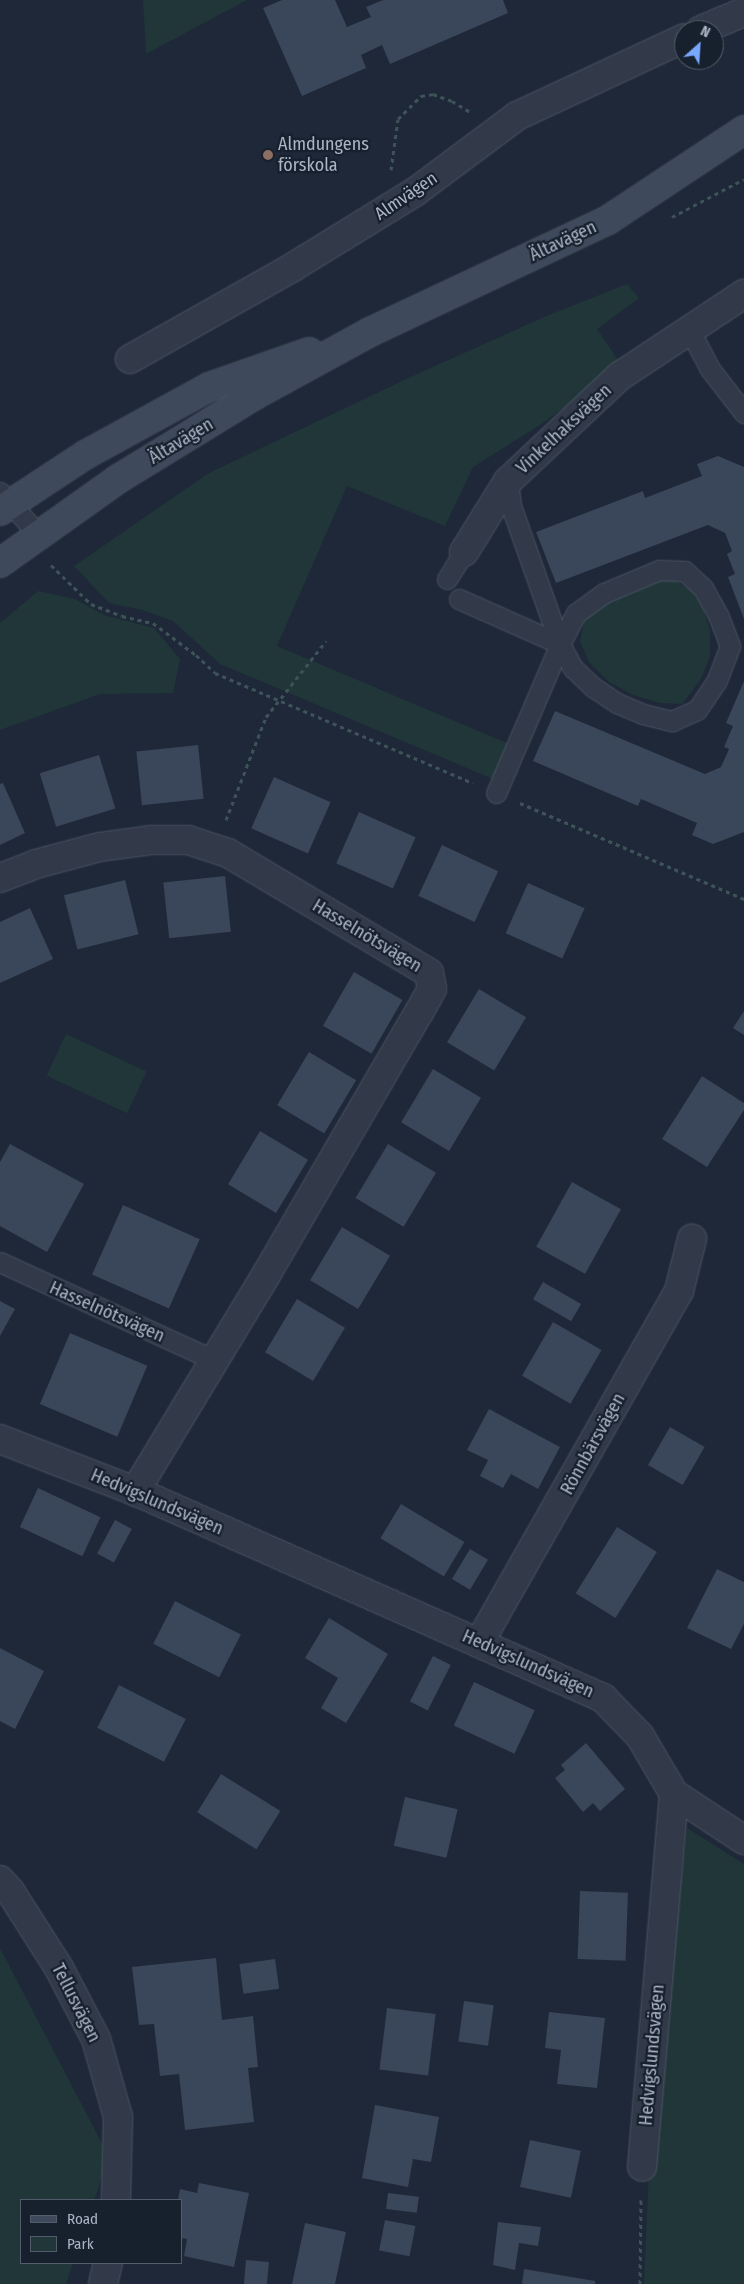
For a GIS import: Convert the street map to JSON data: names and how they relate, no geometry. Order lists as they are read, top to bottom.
{
  "streets": {
    "main road": ["Ältavägen"],
    "street": [
      "Almvägen",
      "Vinkelhaksvägen",
      "Hasselnötsvägen",
      "Rönnbärsvägen",
      "Hedvigslundsvägen",
      "Tellusvägen"
    ]
  },
  "crossings": [
    ["Hasselnötsvägen", "Hedvigslundsvägen"],
    ["Rönnbärsvägen", "Hedvigslundsvägen"]
  ],
  "places": ["Almdungens förskola"],
  "legend": ["Road", "Park"],
  "north": "top right"
}
